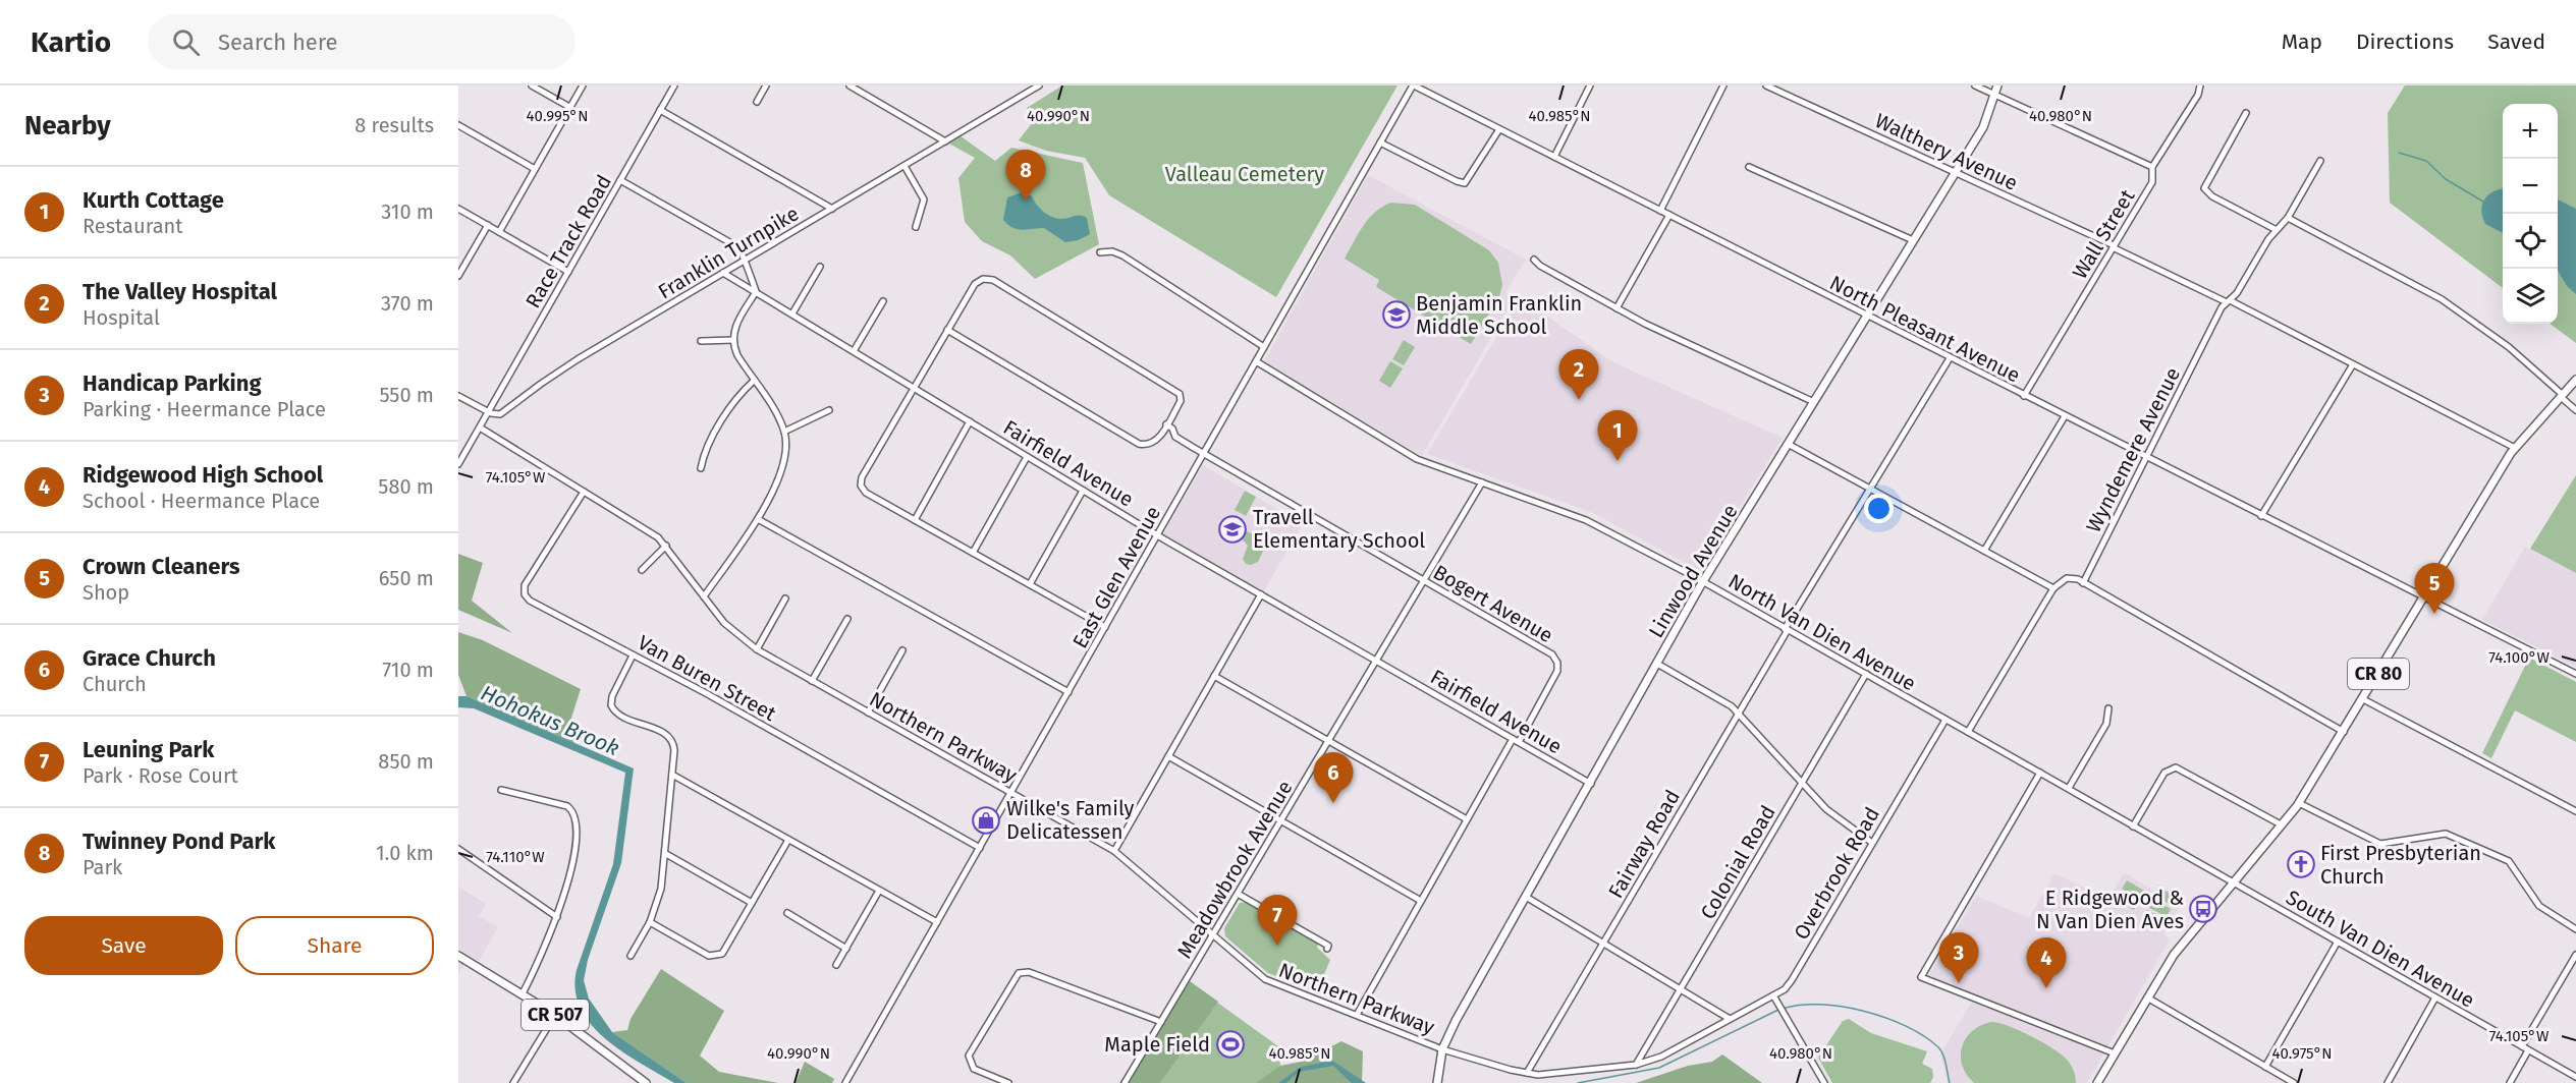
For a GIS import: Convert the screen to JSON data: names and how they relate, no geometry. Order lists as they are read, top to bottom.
{
  "streets": {
    "main road": ["Linwood Avenue", "CR 80", "CR 507"],
    "street": [
      "Walthery Avenue",
      "Wall Street",
      "Race Track Road",
      "Franklin Turnpike",
      "North Pleasant Avenue",
      "Wyndemere Avenue",
      "Fairfield Avenue",
      "East Glen Avenue",
      "Bogert Avenue",
      "North Van Dien Avenue",
      "Van Buren Street",
      "Northern Parkway",
      "Fairway Road",
      "Colonial Road",
      "Meadowbrook Avenue",
      "Overbrook Road",
      "South Van Dien Avenue"
    ]
  },
  "crossings": [
    ["Walthery Avenue", "Wall Street"],
    ["Walthery Avenue", "Wyndemere Avenue"],
    ["Walthery Avenue", "Linwood Avenue"],
    ["Walthery Avenue", "CR 80"],
    ["Wall Street", "North Pleasant Avenue"],
    ["Race Track Road", "Franklin Turnpike"],
    ["Franklin Turnpike", "Fairfield Avenue"],
    ["North Pleasant Avenue", "Wyndemere Avenue"],
    ["North Pleasant Avenue", "Linwood Avenue"],
    ["North Pleasant Avenue", "East Glen Avenue"],
    ["North Pleasant Avenue", "CR 80"],
    ["North Pleasant Avenue", "Fairway Road"],
    ["Fairfield Avenue", "Linwood Avenue"],
    ["Fairfield Avenue", "East Glen Avenue"],
    ["Fairfield Avenue", "Bogert Avenue"],
    ["Fairfield Avenue", "Meadowbrook Avenue"],
    ["Linwood Avenue", "North Van Dien Avenue"],
    ["Linwood Avenue", "Northern Parkway"],
    ["East Glen Avenue", "Bogert Avenue"],
    ["East Glen Avenue", "North Van Dien Avenue"],
    ["East Glen Avenue", "Van Buren Street"],
    ["East Glen Avenue", "Northern Parkway"],
    ["Bogert Avenue", "Meadowbrook Avenue"],
    ["North Van Dien Avenue", "CR 80"],
    ["North Van Dien Avenue", "Fairway Road"],
    ["North Van Dien Avenue", "Colonial Road"],
    ["North Van Dien Avenue", "Meadowbrook Avenue"],
    ["North Van Dien Avenue", "Overbrook Road"],
    ["North Van Dien Avenue", "South Van Dien Avenue"],
    ["CR 80", "South Van Dien Avenue"],
    ["Van Buren Street", "Northern Parkway"],
    ["Northern Parkway", "Fairway Road"],
    ["Northern Parkway", "Colonial Road"],
    ["Northern Parkway", "Meadowbrook Avenue"],
    ["Northern Parkway", "Overbrook Road"]
  ],
  "water": ["Hohokus Brook"],
  "parks": ["Valleau Cemetery"],
  "places": {
    "school or university": ["Benjamin Franklin Middle School", "Travell Elementary School"],
    "shop": ["Wilke's Family Delicatessen"],
    "church": ["First Presbyterian Church"],
    "bus stop": ["E Ridgewood & N Van Dien Aves"],
    "sports": ["Maple Field"]
  },
  "page": {
    "header": "Kartio",
    "search": "Search here",
    "nav": ["Map", "Directions", "Saved"],
    "heading": ["Nearby", "8 results"],
    "map_buttons": ["+", "−"],
    "pins": [
      "8",
      "2",
      "1",
      "5",
      "6",
      "7",
      "3",
      "4"
    ],
    "list": [
      {
        "mark": "1",
        "name": "Kurth Cottage",
        "note": "Restaurant",
        "value": "310 m"
      },
      {
        "mark": "2",
        "name": "The Valley Hospital",
        "note": "Hospital",
        "value": "370 m"
      },
      {
        "mark": "3",
        "name": "Handicap Parking",
        "note": "Parking · Heermance Place",
        "value": "550 m"
      },
      {
        "mark": "4",
        "name": "Ridgewood High School",
        "note": "School · Heermance Place",
        "value": "580 m"
      },
      {
        "mark": "5",
        "name": "Crown Cleaners",
        "note": "Shop",
        "value": "650 m"
      },
      {
        "mark": "6",
        "name": "Grace Church",
        "note": "Church",
        "value": "710 m"
      },
      {
        "mark": "7",
        "name": "Leuning Park",
        "note": "Park · Rose Court",
        "value": "850 m"
      },
      {
        "mark": "8",
        "name": "Twinney Pond Park",
        "note": "Park",
        "value": "1.0 km"
      }
    ],
    "buttons": ["Save", "Share"]
  },
  "coordinates": [
    "40.995°N",
    "40.985°N",
    "40.980°N",
    "40.990°N",
    "74.105°W",
    "74.100°W",
    "74.110°W",
    "40.975°N"
  ]
}
